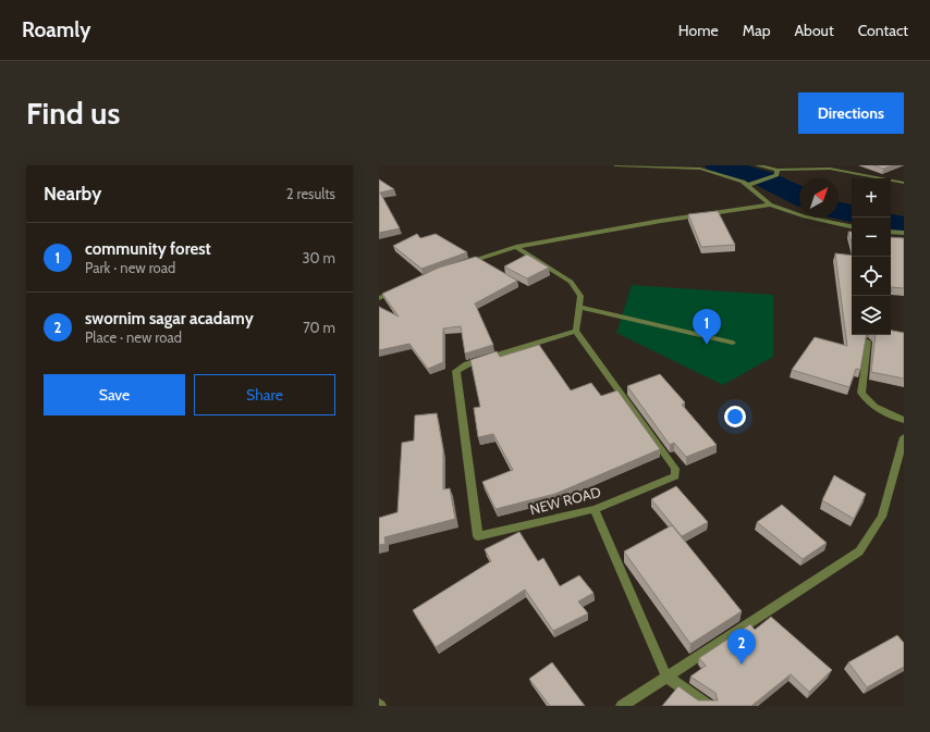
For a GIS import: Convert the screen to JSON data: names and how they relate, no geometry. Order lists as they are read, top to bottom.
{
  "streets": {
    "street": ["NEW ROAD"]
  },
  "north": "top right",
  "page": {
    "header": "Roamly",
    "nav": [
      "Home",
      "Map",
      "About",
      "Contact"
    ],
    "buttons": [
      "Directions",
      ["Save", "Share"]
    ],
    "title": "Find us",
    "heading": ["Nearby", "2 results"],
    "map_buttons": ["+", "−"],
    "list": [
      {
        "mark": "1",
        "name": "community forest",
        "note": "Park · new road",
        "value": "30 m"
      },
      {
        "mark": "2",
        "name": "swornim sagar acadamy",
        "note": "Place · new road",
        "value": "70 m"
      }
    ],
    "pins": ["1", "2"]
  }
}
